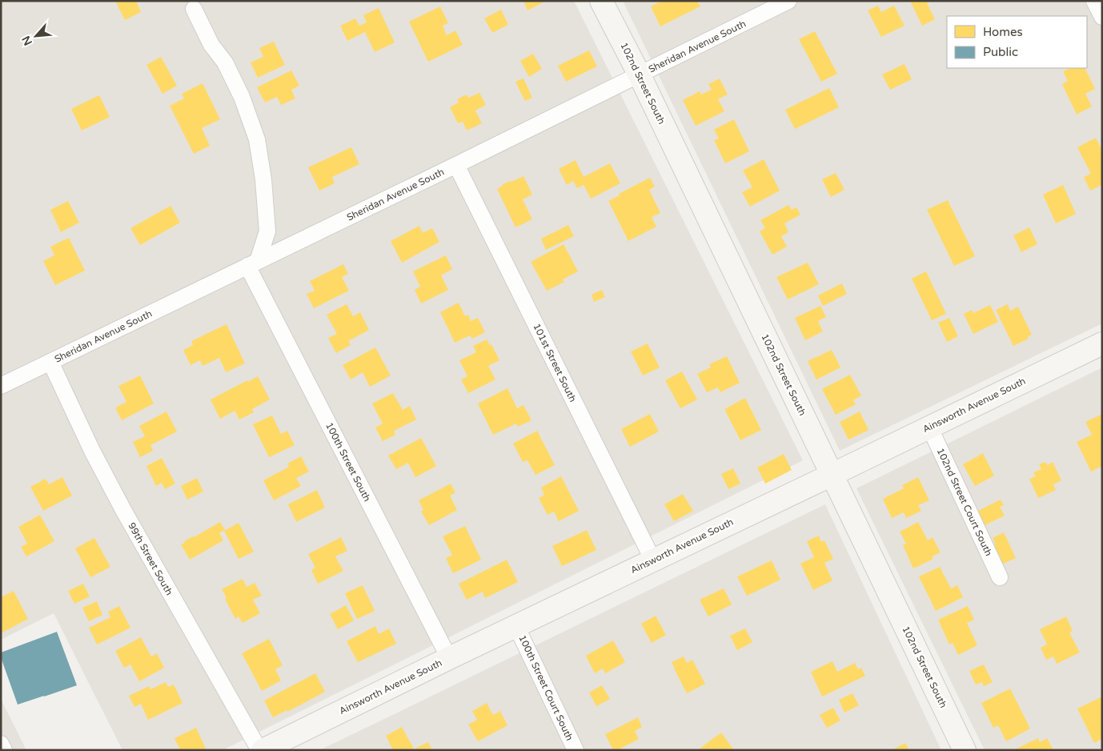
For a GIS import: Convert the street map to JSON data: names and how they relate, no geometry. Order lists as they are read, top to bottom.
{
  "streets": {
    "street": [
      "Sheridan Avenue South",
      "102nd Street South",
      "101st Street South",
      "Ainsworth Avenue South",
      "100th Street South",
      "102nd Street Court South",
      "99th Street South",
      "100th Street Court South"
    ]
  },
  "crossings": [
    ["Sheridan Avenue South", "102nd Street South"],
    ["Sheridan Avenue South", "101st Street South"],
    ["Sheridan Avenue South", "100th Street South"],
    ["Sheridan Avenue South", "99th Street South"],
    ["102nd Street South", "Ainsworth Avenue South"],
    ["101st Street South", "Ainsworth Avenue South"],
    ["Ainsworth Avenue South", "100th Street South"],
    ["Ainsworth Avenue South", "102nd Street Court South"],
    ["Ainsworth Avenue South", "100th Street Court South"]
  ],
  "legend": ["Homes", "Public"],
  "north": "bottom left"
}
